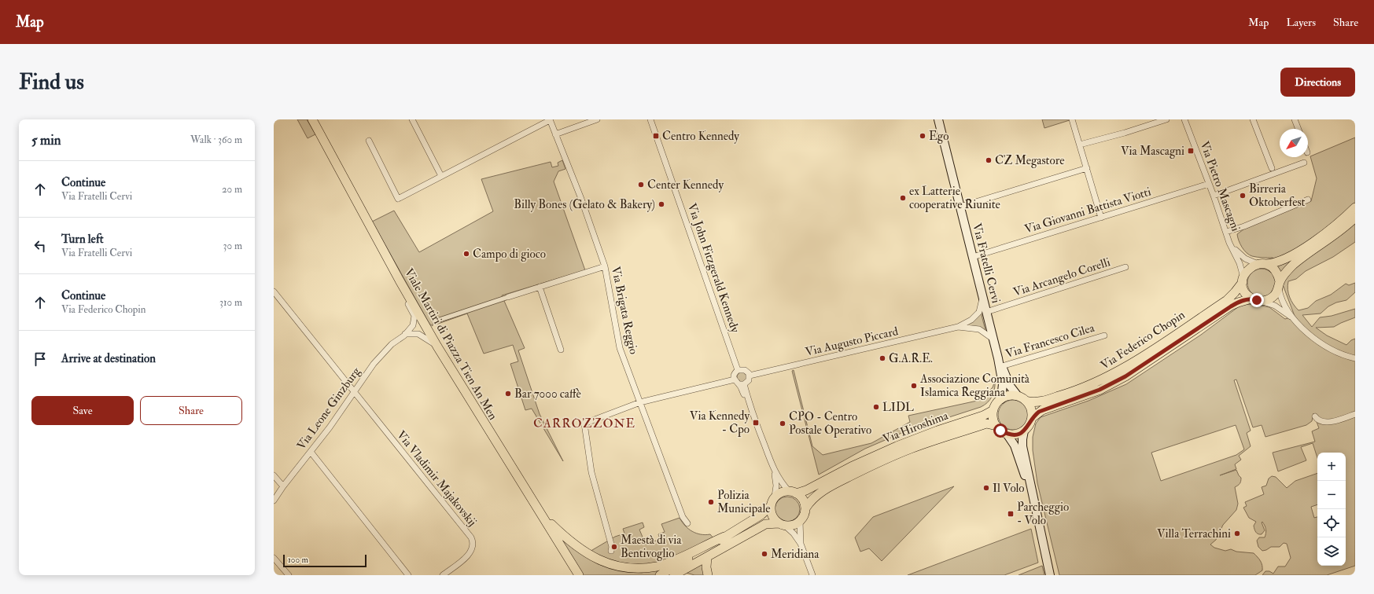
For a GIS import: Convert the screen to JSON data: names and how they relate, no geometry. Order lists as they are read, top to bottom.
{
  "streets": {
    "main road": [
      "Via Fratelli Cervi",
      "Via Federico Chopin",
      "Viale Martiri di Piazza Tien An Men",
      "Via Hiroshima"
    ],
    "street": [
      "Via Pietro Mascagni",
      "Via Giovanni Battista Viotti",
      "Via John Fitzgerald Kennedy",
      "Via Arcangelo Corelli",
      "Via Brigata Reggio",
      "Via Francesco Cilea",
      "Via Augusto Piccard",
      "Via Leone Ginzburg",
      "Via Vladimir Majakovskij"
    ]
  },
  "crossings": [
    ["Via Pietro Mascagni", "Via Giovanni Battista Viotti"],
    ["Via Pietro Mascagni", "Via Federico Chopin"],
    ["Via Giovanni Battista Viotti", "Via Fratelli Cervi"],
    ["Via Fratelli Cervi", "Via Arcangelo Corelli"],
    ["Via Fratelli Cervi", "Via Federico Chopin"],
    ["Via Fratelli Cervi", "Via Francesco Cilea"],
    ["Via Fratelli Cervi", "Via Augusto Piccard"],
    ["Via Fratelli Cervi", "Via Hiroshima"],
    ["Via John Fitzgerald Kennedy", "Via Augusto Piccard"],
    ["Via Federico Chopin", "Via Hiroshima"],
    ["Viale Martiri di Piazza Tien An Men", "Via Leone Ginzburg"],
    ["Via Leone Ginzburg", "Via Vladimir Majakovskij"]
  ],
  "districts": ["CARROZZONE"],
  "places": {
    "transit": [
      "Centro Kennedy",
      "Via Mascagni",
      "Via Kennedy - Cpo",
      "Parcheggio - Volo"
    ],
    "other": [
      "Ego",
      "CZ Megastore",
      "Center Kennedy",
      "Birreria Oktoberfest",
      "ex Latterie cooperative Riunite",
      "Billy Bones (Gelato & Bakery)",
      "Campo di gioco",
      "G.A.R.E.",
      "Associazione Comunità Islamica Reggiana",
      "Bar 7000 caffè",
      "LIDL",
      "CPO - Centro Postale Operativo",
      "Il Volo",
      "Polizia Municipale",
      "Villa Terrachini",
      "Maestà di via Bentivoglio",
      "Meridiana"
    ]
  },
  "scale_bar": "100 m",
  "north": "bottom left",
  "page": {
    "header": "Map",
    "nav": ["Map", "Layers", "Share"],
    "buttons": [
      "Directions",
      ["Save", "Share"]
    ],
    "title": "Find us",
    "heading": ["5 min", "Walk · 360 m"],
    "list": [
      ["Continue", "Via Fratelli Cervi", "20 m"],
      ["Turn left", "Via Fratelli Cervi", "30 m"],
      ["Continue", "Via Federico Chopin", "310 m"],
      "Arrive at destination"
    ],
    "map_buttons": ["+", "−"],
    "scale": "100 m"
  }
}
